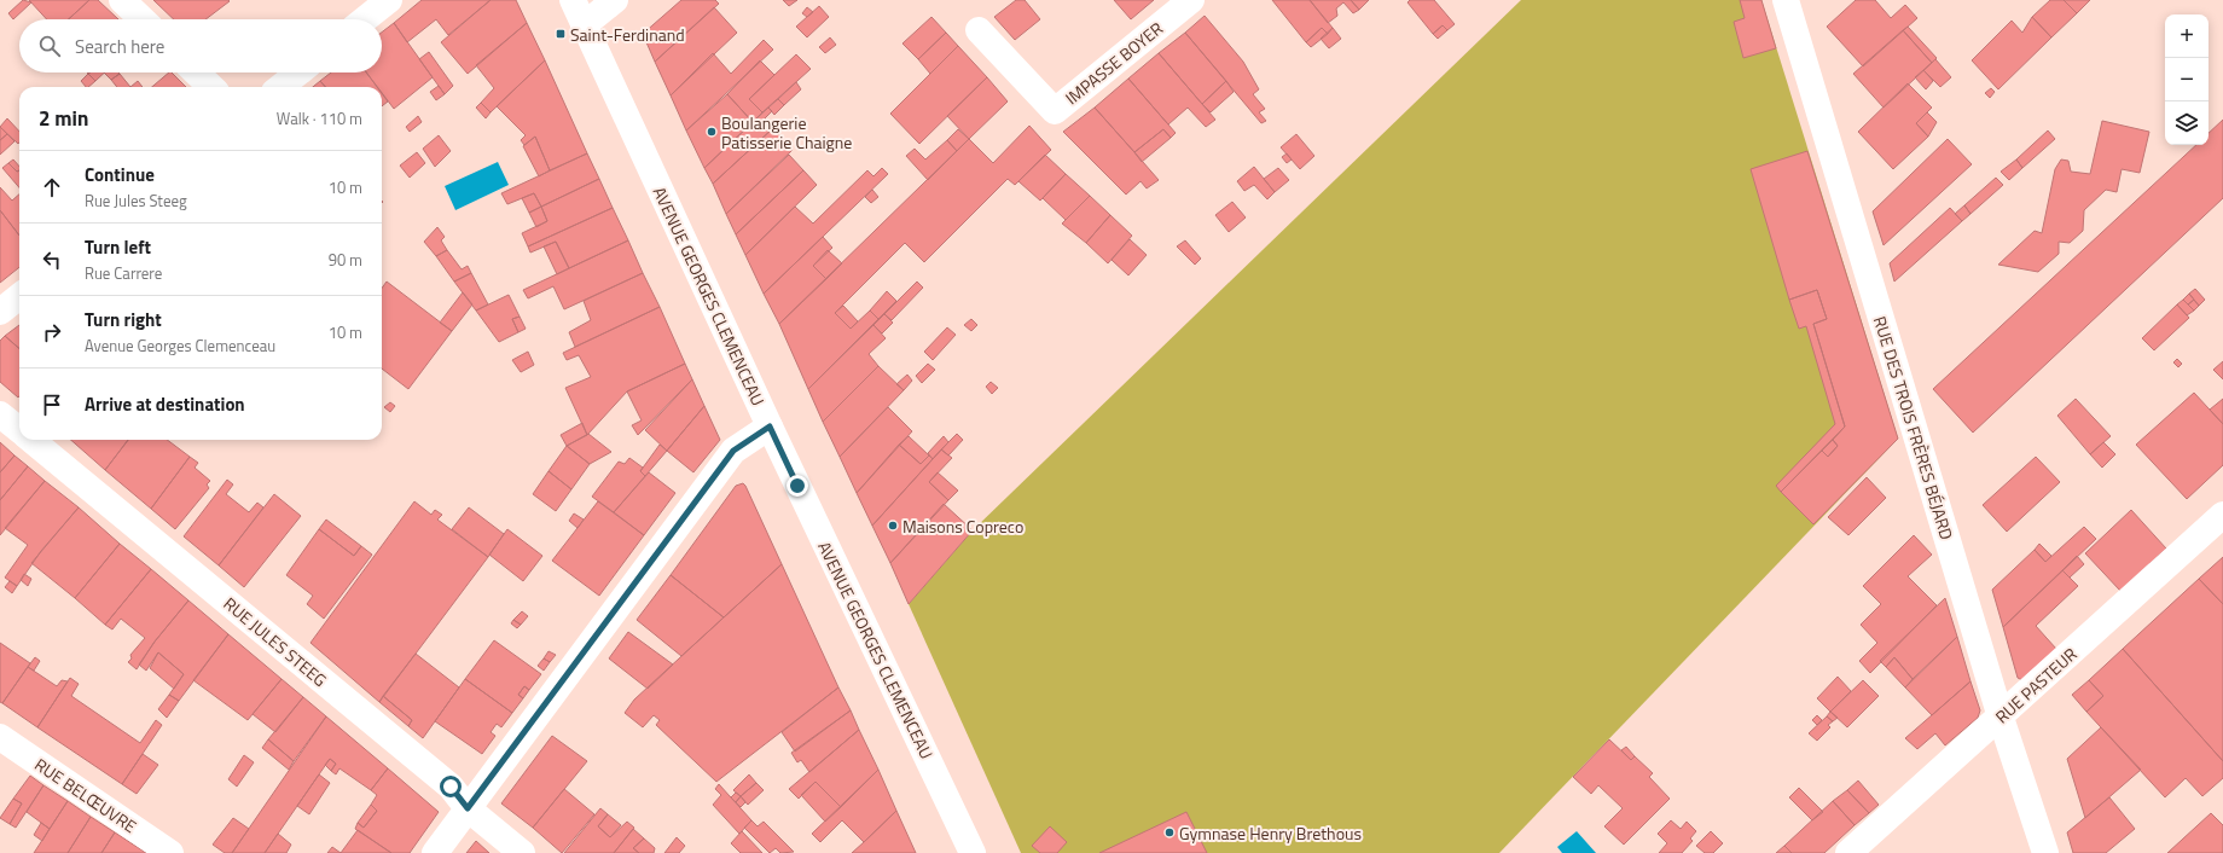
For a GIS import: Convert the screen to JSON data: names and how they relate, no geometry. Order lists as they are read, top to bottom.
{
  "streets": {
    "street": [
      "IMPASSE BOYER",
      "AVENUE GEORGES CLEMENCEAU",
      "RUE DES TROIS FRÈRES BÉJARD",
      "RUE JULES STEEG",
      "RUE PASTEUR",
      "RUE BELŒUVRE"
    ]
  },
  "crossings": [
    ["RUE DES TROIS FRÈRES BÉJARD", "RUE PASTEUR"]
  ],
  "places": {
    "transit": ["Saint-Ferdinand"],
    "other": ["Boulangerie Patisserie Chaigne", "Maisons Copreco", "Gymnase Henry Brethous"]
  },
  "page": {
    "map_buttons": ["+", "−"],
    "search": "Search here",
    "heading": ["2 min", "Walk · 110 m"],
    "list": [
      ["Continue", "Rue Jules Steeg", "10 m"],
      ["Turn left", "Rue Carrere", "90 m"],
      ["Turn right", "Avenue Georges Clemenceau", "10 m"],
      "Arrive at destination"
    ]
  }
}
